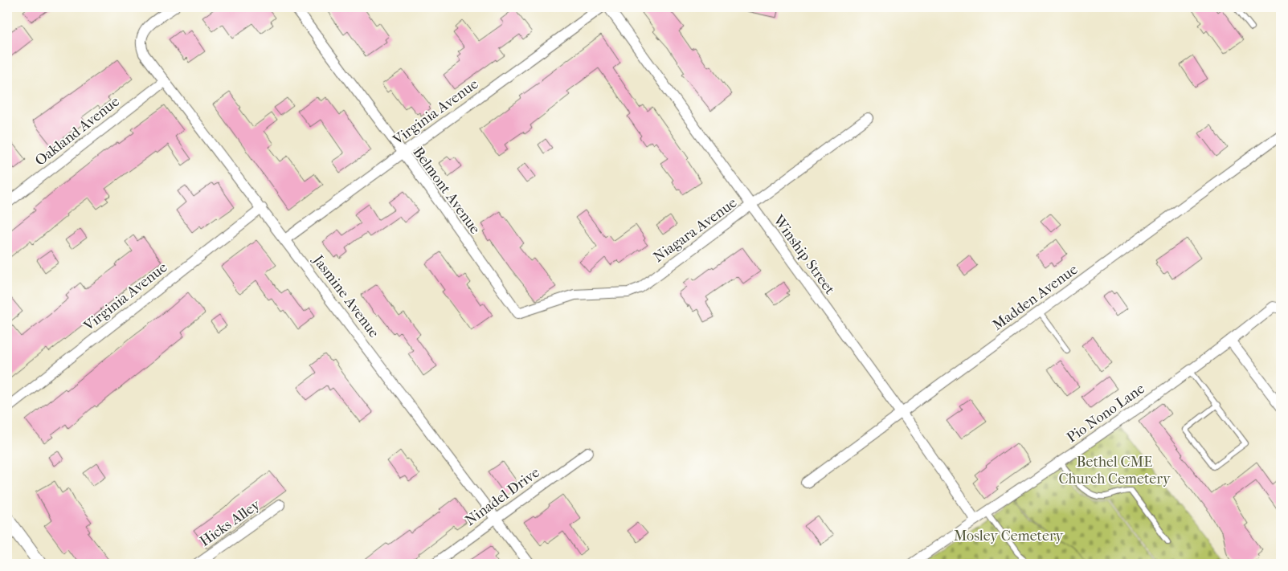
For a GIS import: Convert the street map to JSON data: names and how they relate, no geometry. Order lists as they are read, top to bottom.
{
  "streets": {
    "street": [
      "Virginia Avenue",
      "Oakland Avenue",
      "Belmont Avenue",
      "Niagara Avenue",
      "Winship Street",
      "Jasmine Avenue",
      "Madden Avenue",
      "Pio Nono Lane",
      "Ninadel Drive",
      "Hicks Alley"
    ]
  },
  "crossings": [
    ["Virginia Avenue", "Belmont Avenue"],
    ["Virginia Avenue", "Jasmine Avenue"],
    ["Oakland Avenue", "Jasmine Avenue"],
    ["Belmont Avenue", "Niagara Avenue"],
    ["Niagara Avenue", "Winship Street"],
    ["Winship Street", "Madden Avenue"],
    ["Winship Street", "Pio Nono Lane"],
    ["Jasmine Avenue", "Ninadel Drive"]
  ],
  "parks": ["Bethel CME Church Cemetery", "Mosley Cemetery"]
}
